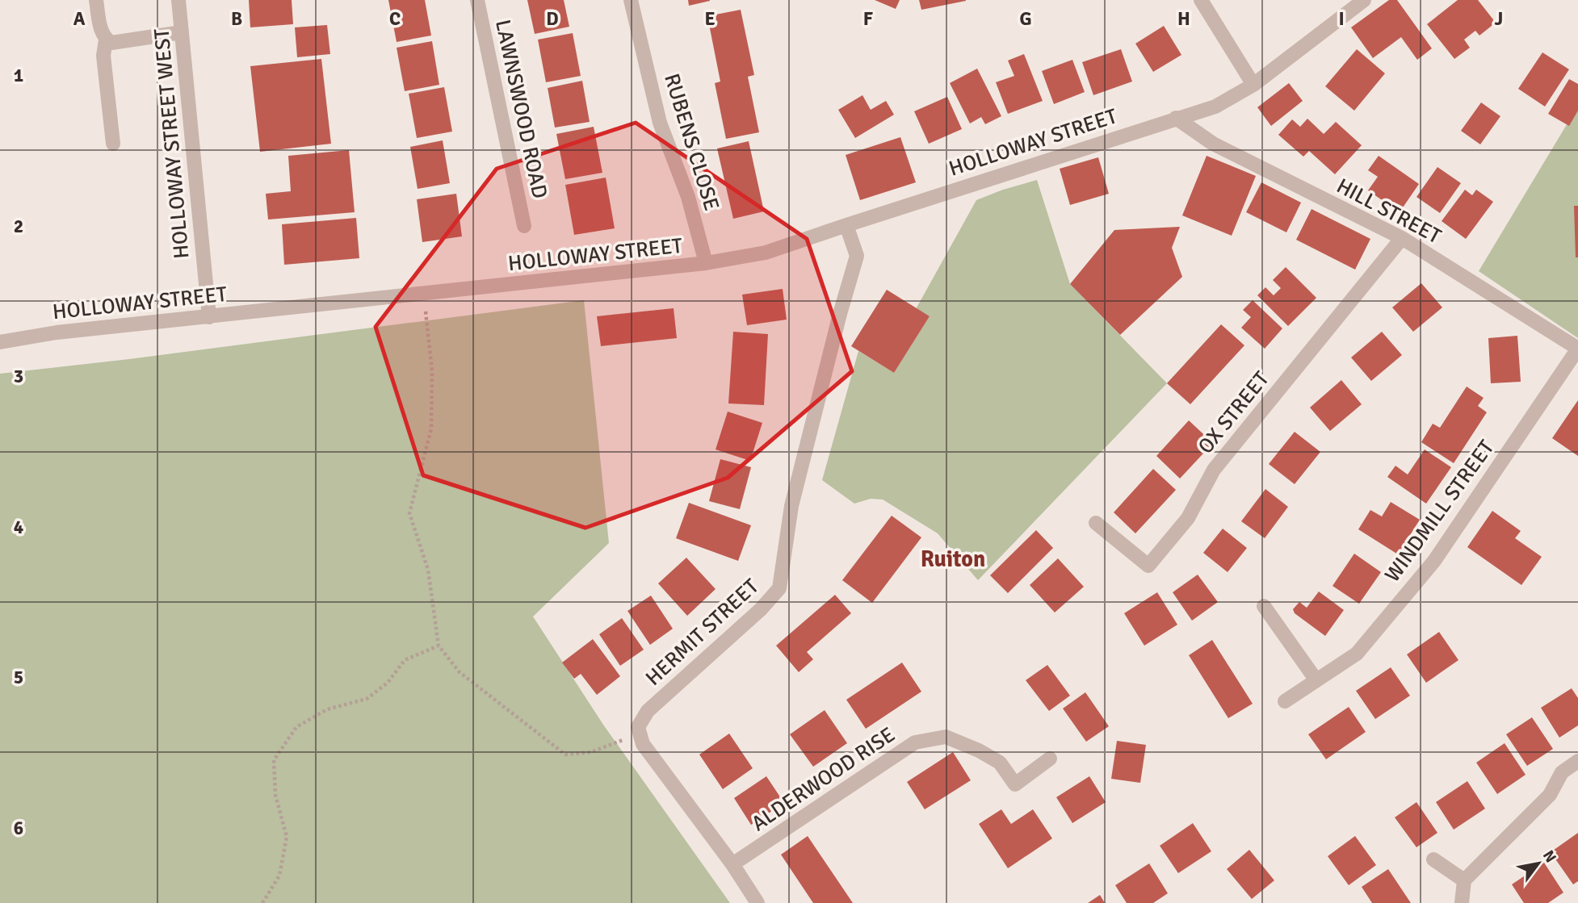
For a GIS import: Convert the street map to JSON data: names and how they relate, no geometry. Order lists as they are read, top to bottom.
{
  "streets": {
    "street": [
      "LAWNSWOOD ROAD",
      "RUBENS CLOSE",
      "HOLLOWAY STREET",
      "HOLLOWAY STREET WEST",
      "HILL STREET",
      "OX STREET",
      "WINDMILL STREET",
      "HERMIT STREET",
      "ALDERWOOD RISE"
    ]
  },
  "crossings": [
    ["RUBENS CLOSE", "HOLLOWAY STREET"],
    ["HOLLOWAY STREET", "HOLLOWAY STREET WEST"],
    ["HOLLOWAY STREET", "HILL STREET"],
    ["HOLLOWAY STREET", "HERMIT STREET"],
    ["HILL STREET", "OX STREET"],
    ["HILL STREET", "WINDMILL STREET"]
  ],
  "districts": ["Ruiton"],
  "north": "top right",
  "grid": {
    "columns": [
      "A",
      "B",
      "C",
      "D",
      "E",
      "F",
      "G",
      "H",
      "I",
      "J"
    ],
    "rows": [
      "1",
      "2",
      "3",
      "4",
      "5",
      "6"
    ]
  }
}
